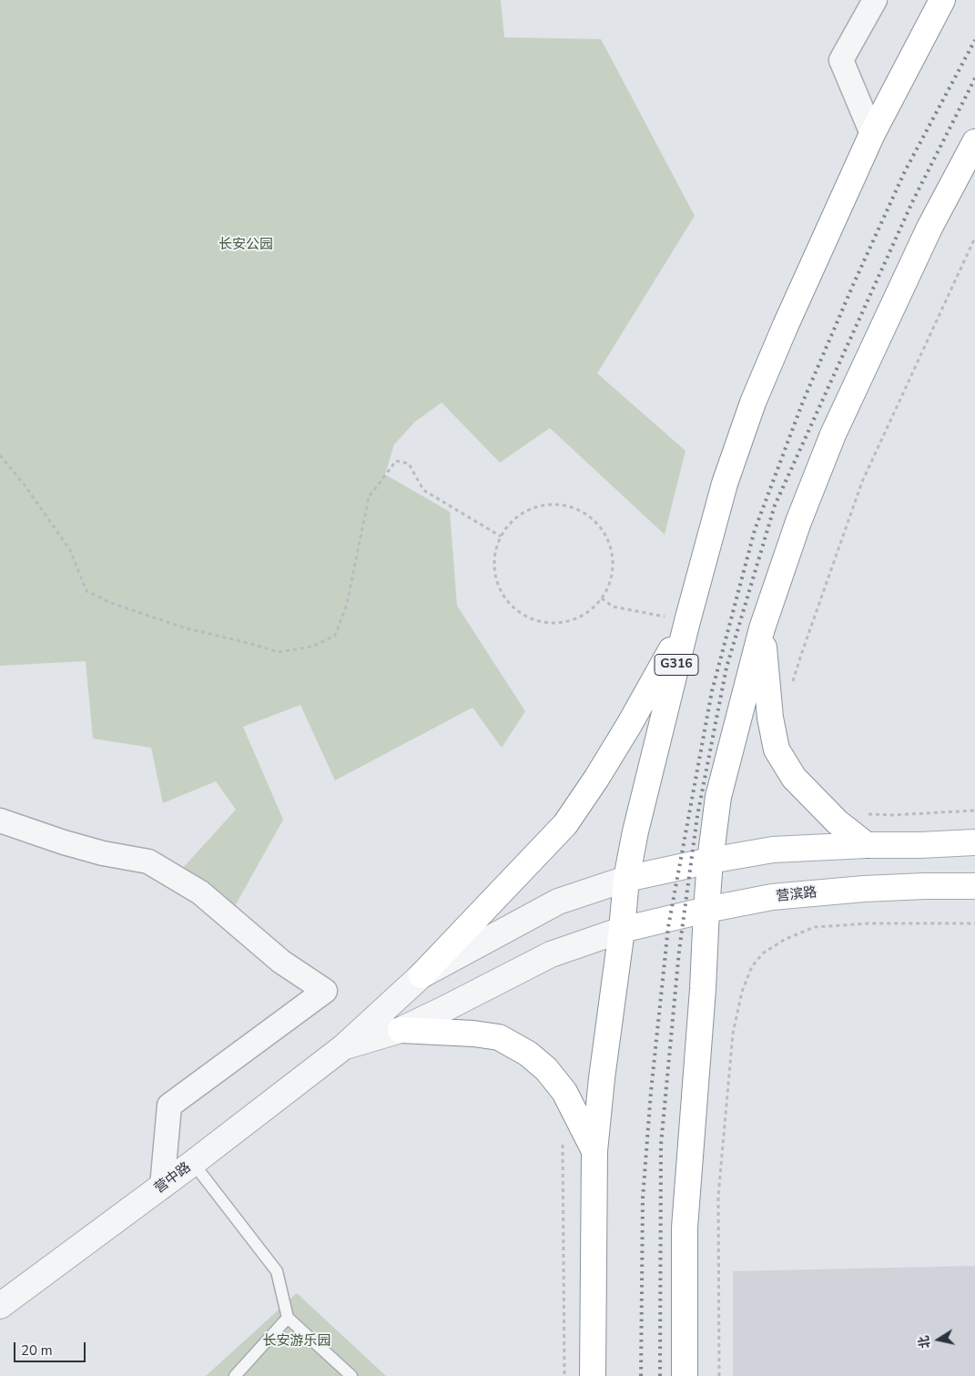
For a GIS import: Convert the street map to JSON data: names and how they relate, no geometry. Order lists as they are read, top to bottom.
{
  "streets": {
    "main road": ["G316", "营滨路"],
    "street": ["营中路"]
  },
  "crossings": [
    ["G316", "营滨路"],
    ["G316", "营中路"]
  ],
  "parks": ["长安公园", "长安游乐园"],
  "scale_bar": "20 m",
  "north": "left"
}
